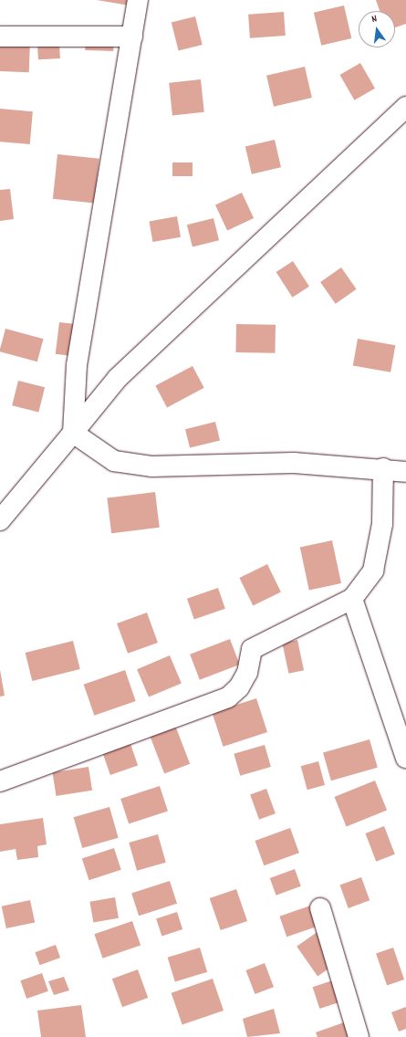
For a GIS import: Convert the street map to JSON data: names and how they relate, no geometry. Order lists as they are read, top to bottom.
{
  "north": "top"
}
